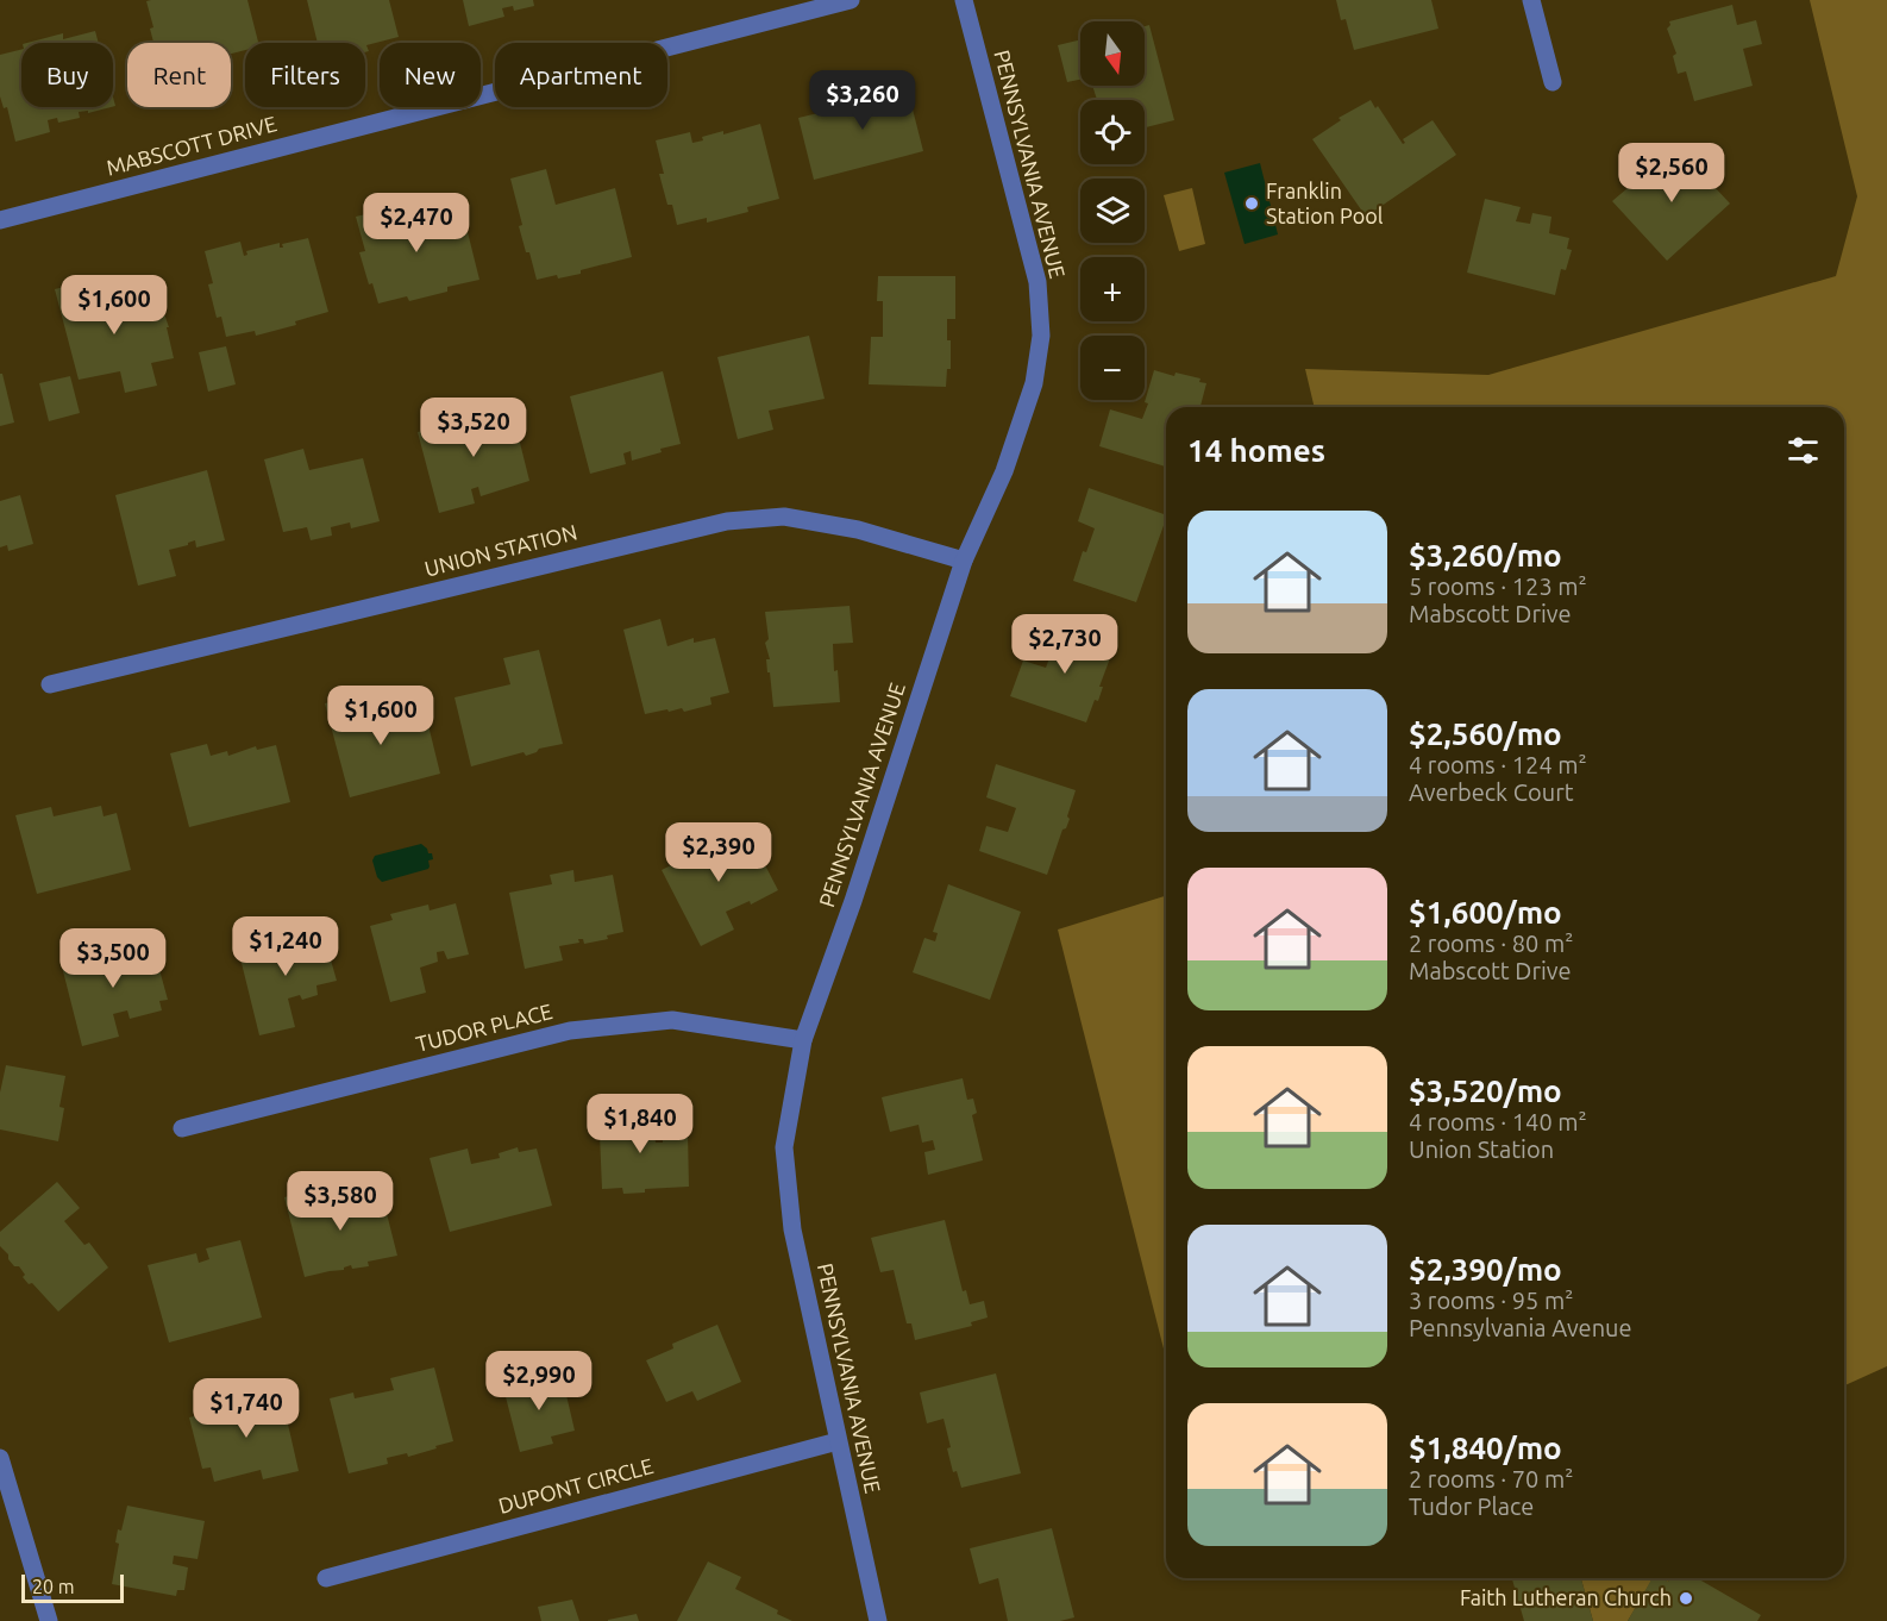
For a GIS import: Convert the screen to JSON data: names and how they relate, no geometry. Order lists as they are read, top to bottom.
{
  "streets": {
    "street": [
      "MABSCOTT DRIVE",
      "PENNSYLVANIA AVENUE",
      "UNION STATION",
      "TUDOR PLACE",
      "DUPONT CIRCLE"
    ]
  },
  "crossings": [
    ["PENNSYLVANIA AVENUE", "UNION STATION"],
    ["PENNSYLVANIA AVENUE", "TUDOR PLACE"],
    ["PENNSYLVANIA AVENUE", "DUPONT CIRCLE"]
  ],
  "places": ["Franklin Station Pool", "Faith Lutheran Church"],
  "scale_bar": "20 m",
  "north": "bottom",
  "page": {
    "map_buttons": ["+", "−"],
    "chip": [
      "Buy",
      "Rent",
      "Filters",
      "New",
      "Apartment"
    ],
    "price": [
      "$3,260",
      "$2,560",
      "$2,470",
      "$1,600",
      "$3,520",
      "$2,730",
      "$1,600",
      "$2,390",
      "$1,240",
      "$3,500",
      "$1,840",
      "$3,580",
      "$2,990",
      "$1,740"
    ],
    "heading": "14 homes",
    "list": [
      {
        "name": "$3,260/mo",
        "note": "5 rooms · 123 m² · Mabscott Drive"
      },
      {
        "name": "$2,560/mo",
        "note": "4 rooms · 124 m² · Averbeck Court"
      },
      {
        "name": "$1,600/mo",
        "note": "2 rooms · 80 m² · Mabscott Drive"
      },
      {
        "name": "$3,520/mo",
        "note": "4 rooms · 140 m² · Union Station"
      },
      {
        "name": "$2,390/mo",
        "note": "3 rooms · 95 m² · Pennsylvania Avenue"
      },
      {
        "name": "$1,840/mo",
        "note": "2 rooms · 70 m² · Tudor Place"
      }
    ],
    "scale": "20 m"
  }
}
